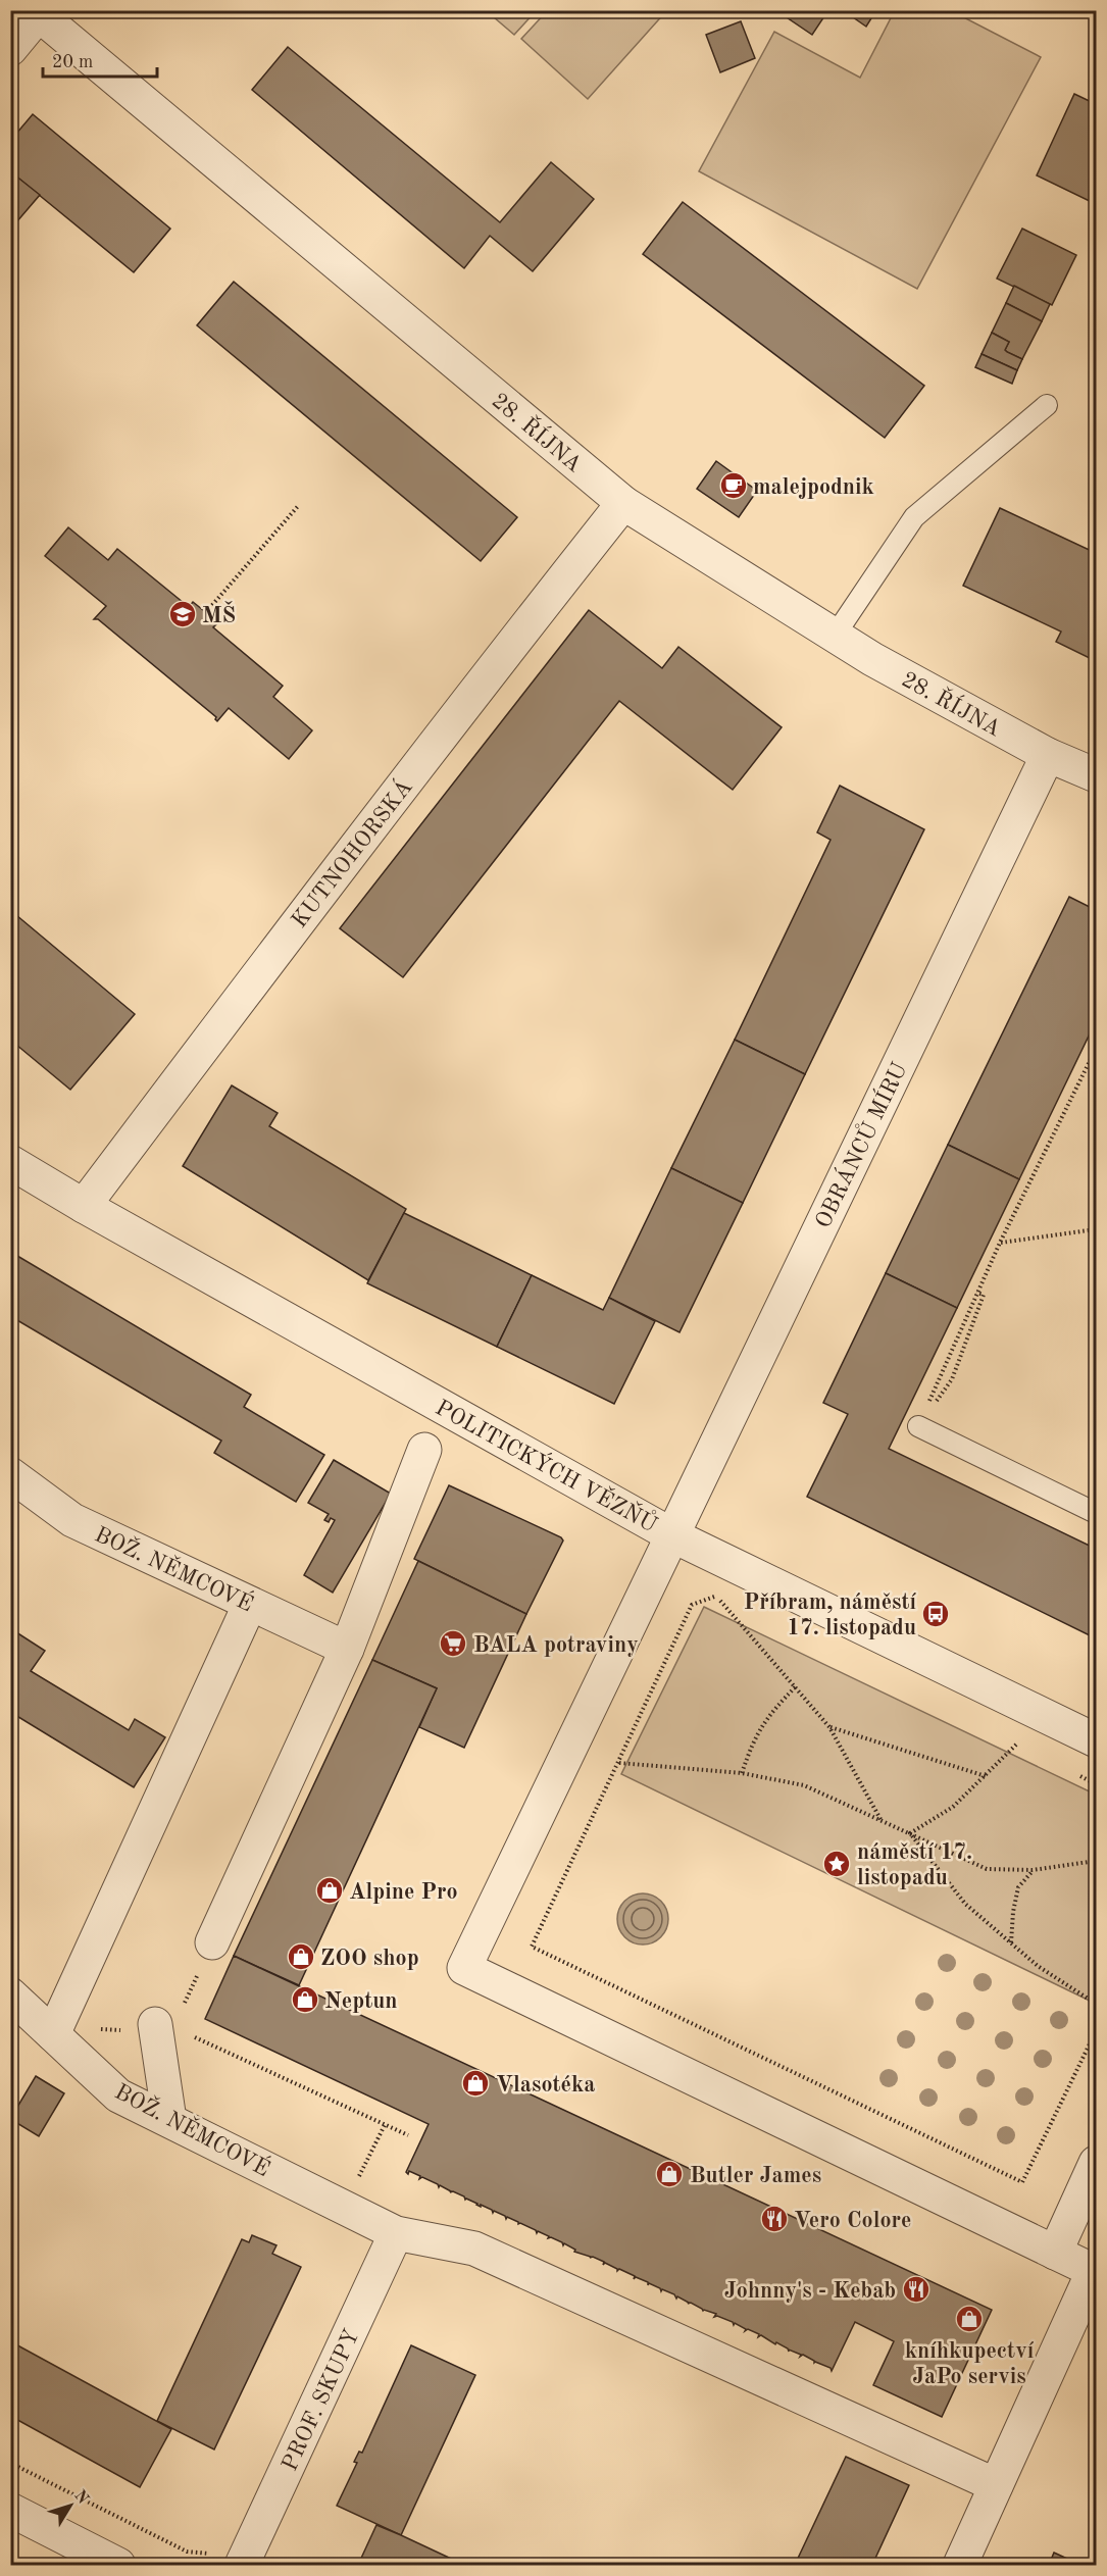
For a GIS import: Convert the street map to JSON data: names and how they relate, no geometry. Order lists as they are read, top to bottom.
{
  "streets": {
    "street": [
      "28. ŘÍJNA",
      "KUTNOHORSKÁ",
      "OBRÁNCŮ MÍRU",
      "POLITICKÝCH VĚZŇŮ",
      "BOŽ. NĚMCOVÉ",
      "PROF. SKUPY"
    ]
  },
  "crossings": [
    ["28. ŘÍJNA", "KUTNOHORSKÁ"],
    ["28. ŘÍJNA", "OBRÁNCŮ MÍRU"],
    ["KUTNOHORSKÁ", "POLITICKÝCH VĚZŇŮ"],
    ["OBRÁNCŮ MÍRU", "POLITICKÝCH VĚZŇŮ"],
    ["BOŽ. NĚMCOVÉ", "PROF. SKUPY"]
  ],
  "places": {
    "cafe": ["malejpodnik"],
    "school or university": ["MŠ"],
    "bus stop": ["Příbram, náměstí 17. listopadu"],
    "supermarket": ["BALA potraviny"],
    "place": ["náměstí 17. listopadu"],
    "shop": [
      "Alpine Pro",
      "ZOO shop",
      "Neptun",
      "Vlasotéka",
      "Butler James",
      "kníhkupectví JaPo servis"
    ],
    "restaurant": ["Vero Colore", "Johnny's - Kebab"]
  },
  "scale_bar": "20 m",
  "north": "top right"
}
